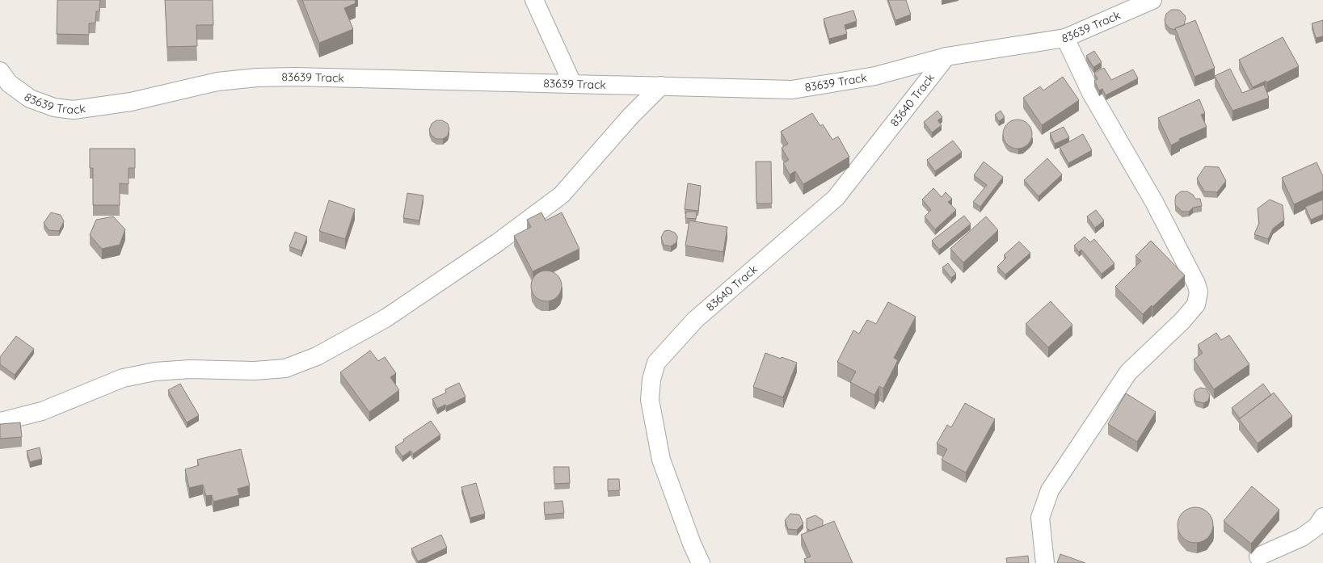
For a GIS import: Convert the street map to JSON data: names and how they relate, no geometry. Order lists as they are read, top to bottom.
{
  "streets": {
    "street": ["83639 Track", "83640 Track"]
  },
  "crossings": [
    ["83639 Track", "83640 Track"]
  ]
}
